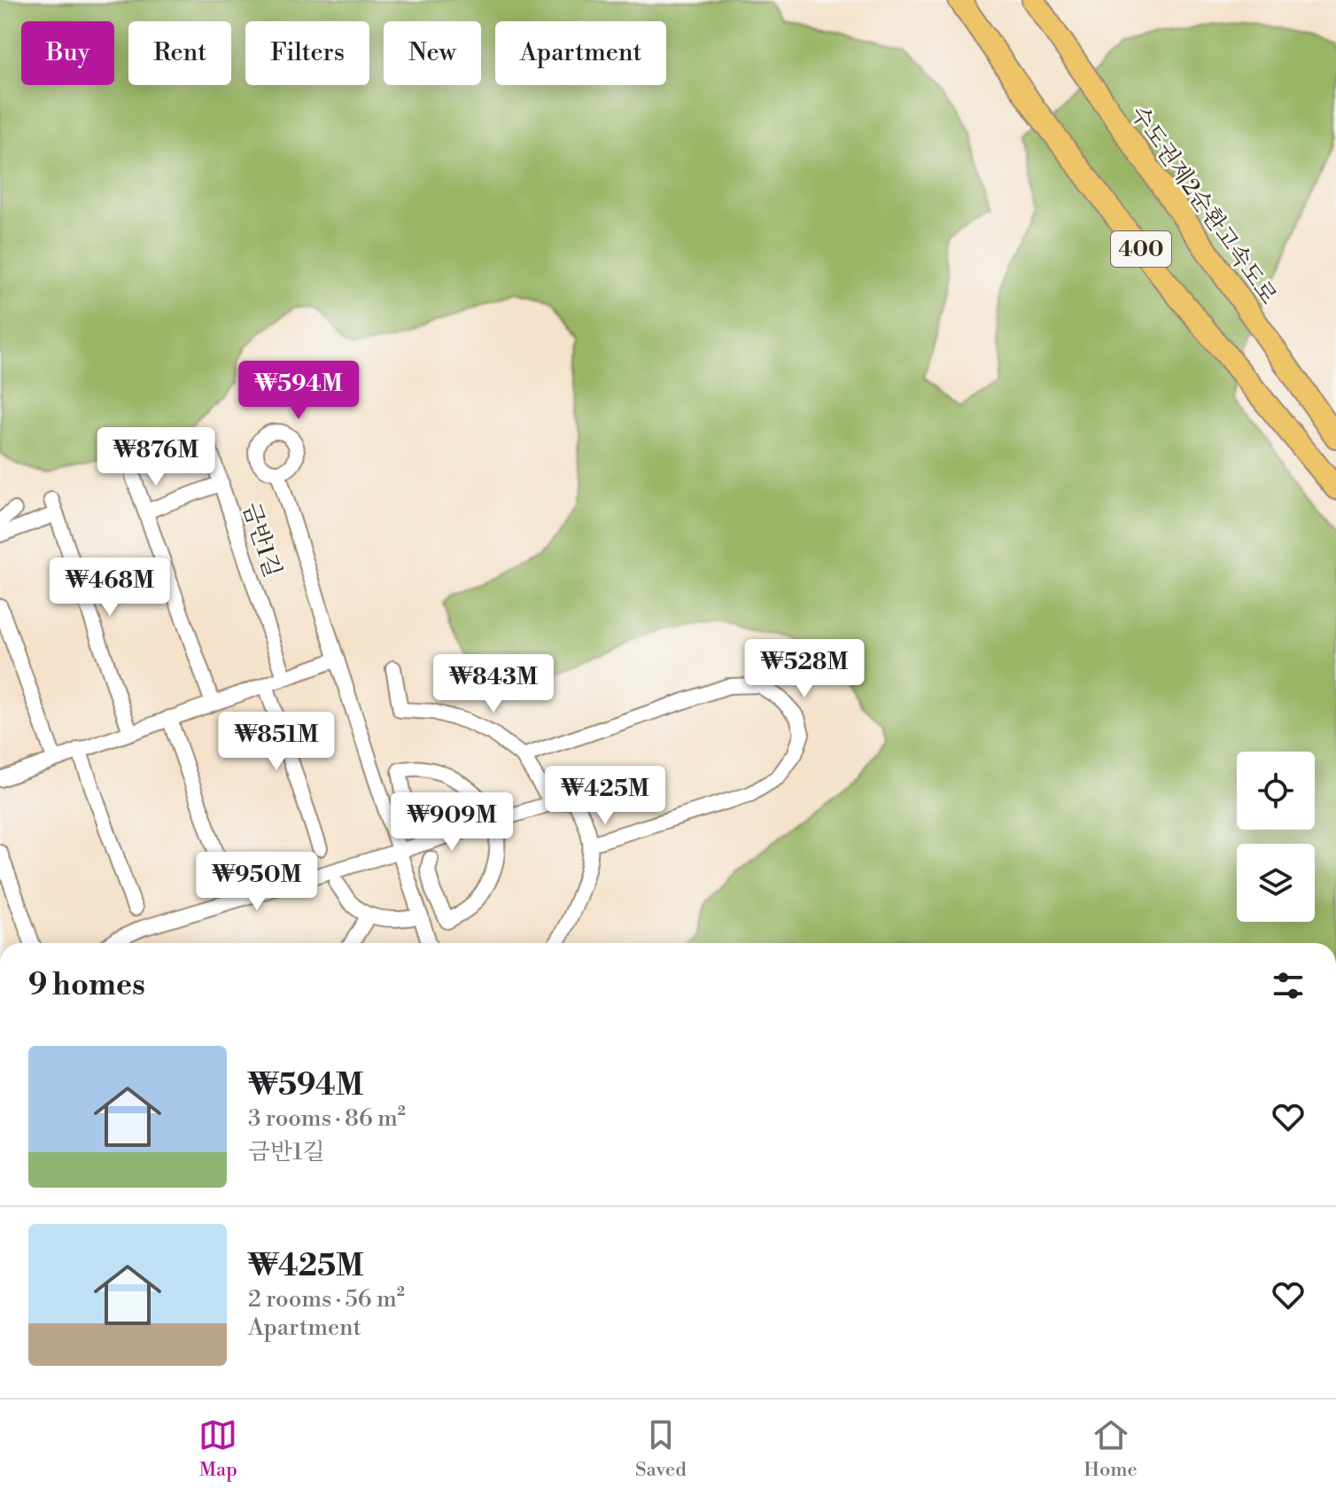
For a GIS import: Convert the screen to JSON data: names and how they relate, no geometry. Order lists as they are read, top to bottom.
{
  "streets": {
    "highway": ["수도권제2순환고속도로", "400"],
    "street": ["금반1길"]
  },
  "page": {
    "chip": [
      "Buy",
      "Rent",
      "Filters",
      "New",
      "Apartment"
    ],
    "price": [
      "₩594M",
      "₩876M",
      "₩468M",
      "₩528M",
      "₩843M",
      "₩851M",
      "₩425M",
      "₩909M",
      "₩950M"
    ],
    "heading": "9 homes",
    "list": [
      {
        "name": "₩594M",
        "note": "3 rooms · 86 m² · 금반1길"
      },
      {
        "name": "₩425M",
        "note": "2 rooms · 56 m² · Apartment"
      }
    ],
    "tabs": ["Map", "Saved", "Home"]
  }
}
